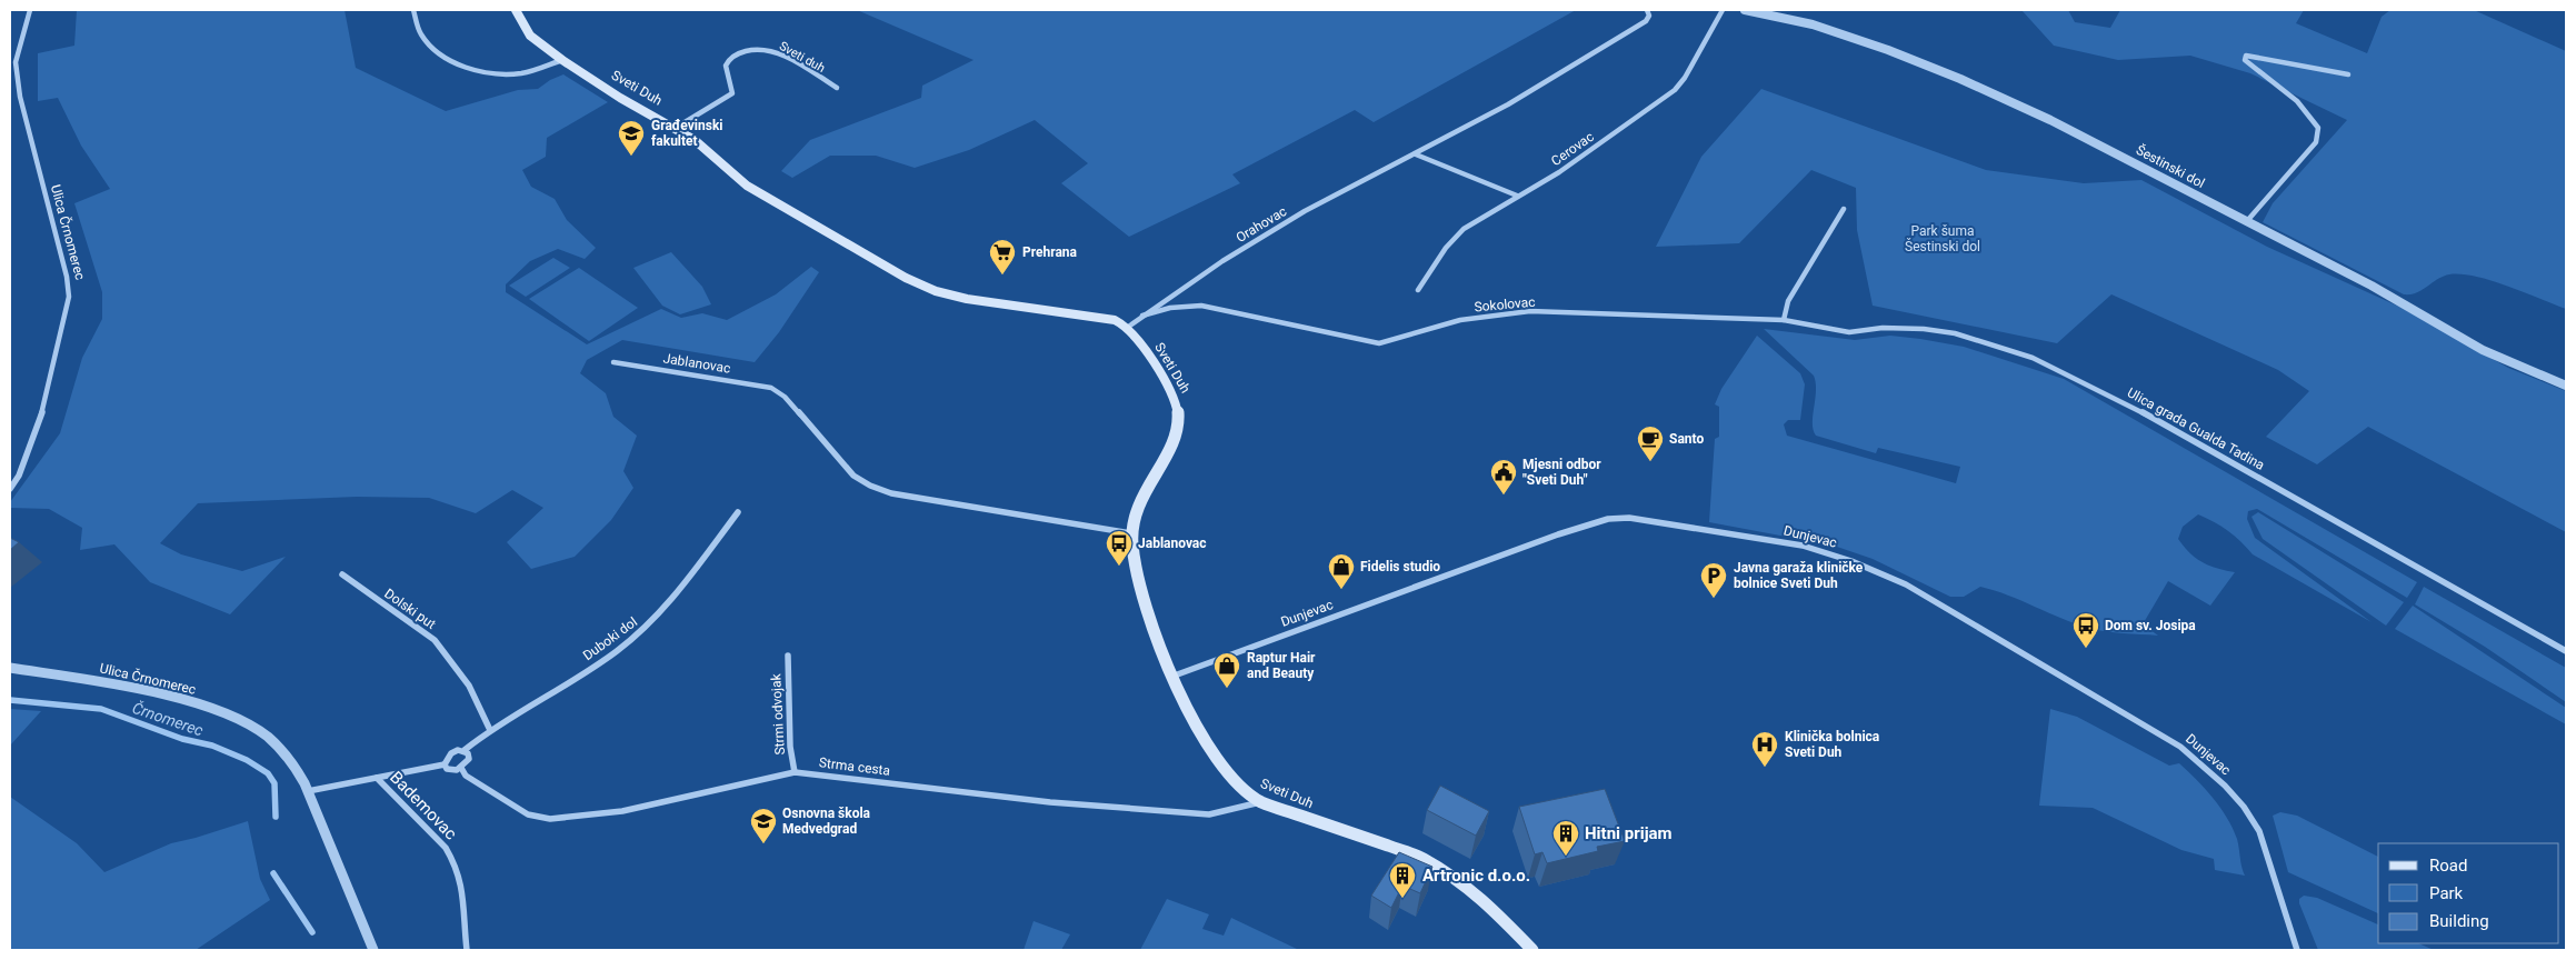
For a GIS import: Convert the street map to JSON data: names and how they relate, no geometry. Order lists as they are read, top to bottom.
{
  "streets": {
    "main road": ["Sveti Duh"],
    "street": [
      "Sveti duh",
      "Cerovac",
      "Šestinski dol",
      "Orahovac",
      "Ulica Črnomerec",
      "Sokolovac",
      "Jablanovac",
      "Ulica grada Gualda Tadina",
      "Dunjevac",
      "Dolski put",
      "Duboki dol",
      "Strmi odvojak",
      "Strma cesta",
      "Bademovac"
    ]
  },
  "crossings": [
    ["Sveti duh", "Sveti Duh"],
    ["Sveti Duh", "Orahovac"],
    ["Sveti Duh", "Jablanovac"],
    ["Sveti Duh", "Dunjevac"],
    ["Sveti Duh", "Strma cesta"],
    ["Orahovac", "Sokolovac"],
    ["Sokolovac", "Ulica grada Gualda Tadina"],
    ["Dolski put", "Duboki dol"],
    ["Duboki dol", "Strma cesta"],
    ["Strmi odvojak", "Strma cesta"]
  ],
  "water": ["Črnomerec"],
  "parks": ["Park šuma Šestinski dol"],
  "places": {
    "school or university": ["Građevinski fakultet", "Osnovna škola Medvedgrad"],
    "supermarket": ["Prehrana"],
    "cafe": ["Santo"],
    "public building": ["Mjesni odbor \"Sveti Duh\""],
    "bus stop": ["Jablanovac", "Dom sv. Josipa"],
    "shop": ["Fidelis studio", "Raptur Hair and Beauty"],
    "parking": ["Javna garaža kliničke bolnice Sveti Duh"],
    "hospital": ["Klinička bolnica Sveti Duh"],
    "building": ["Hitni prijam", "Artronic d.o.o."]
  },
  "legend": ["Road", "Park", "Building"]
}
